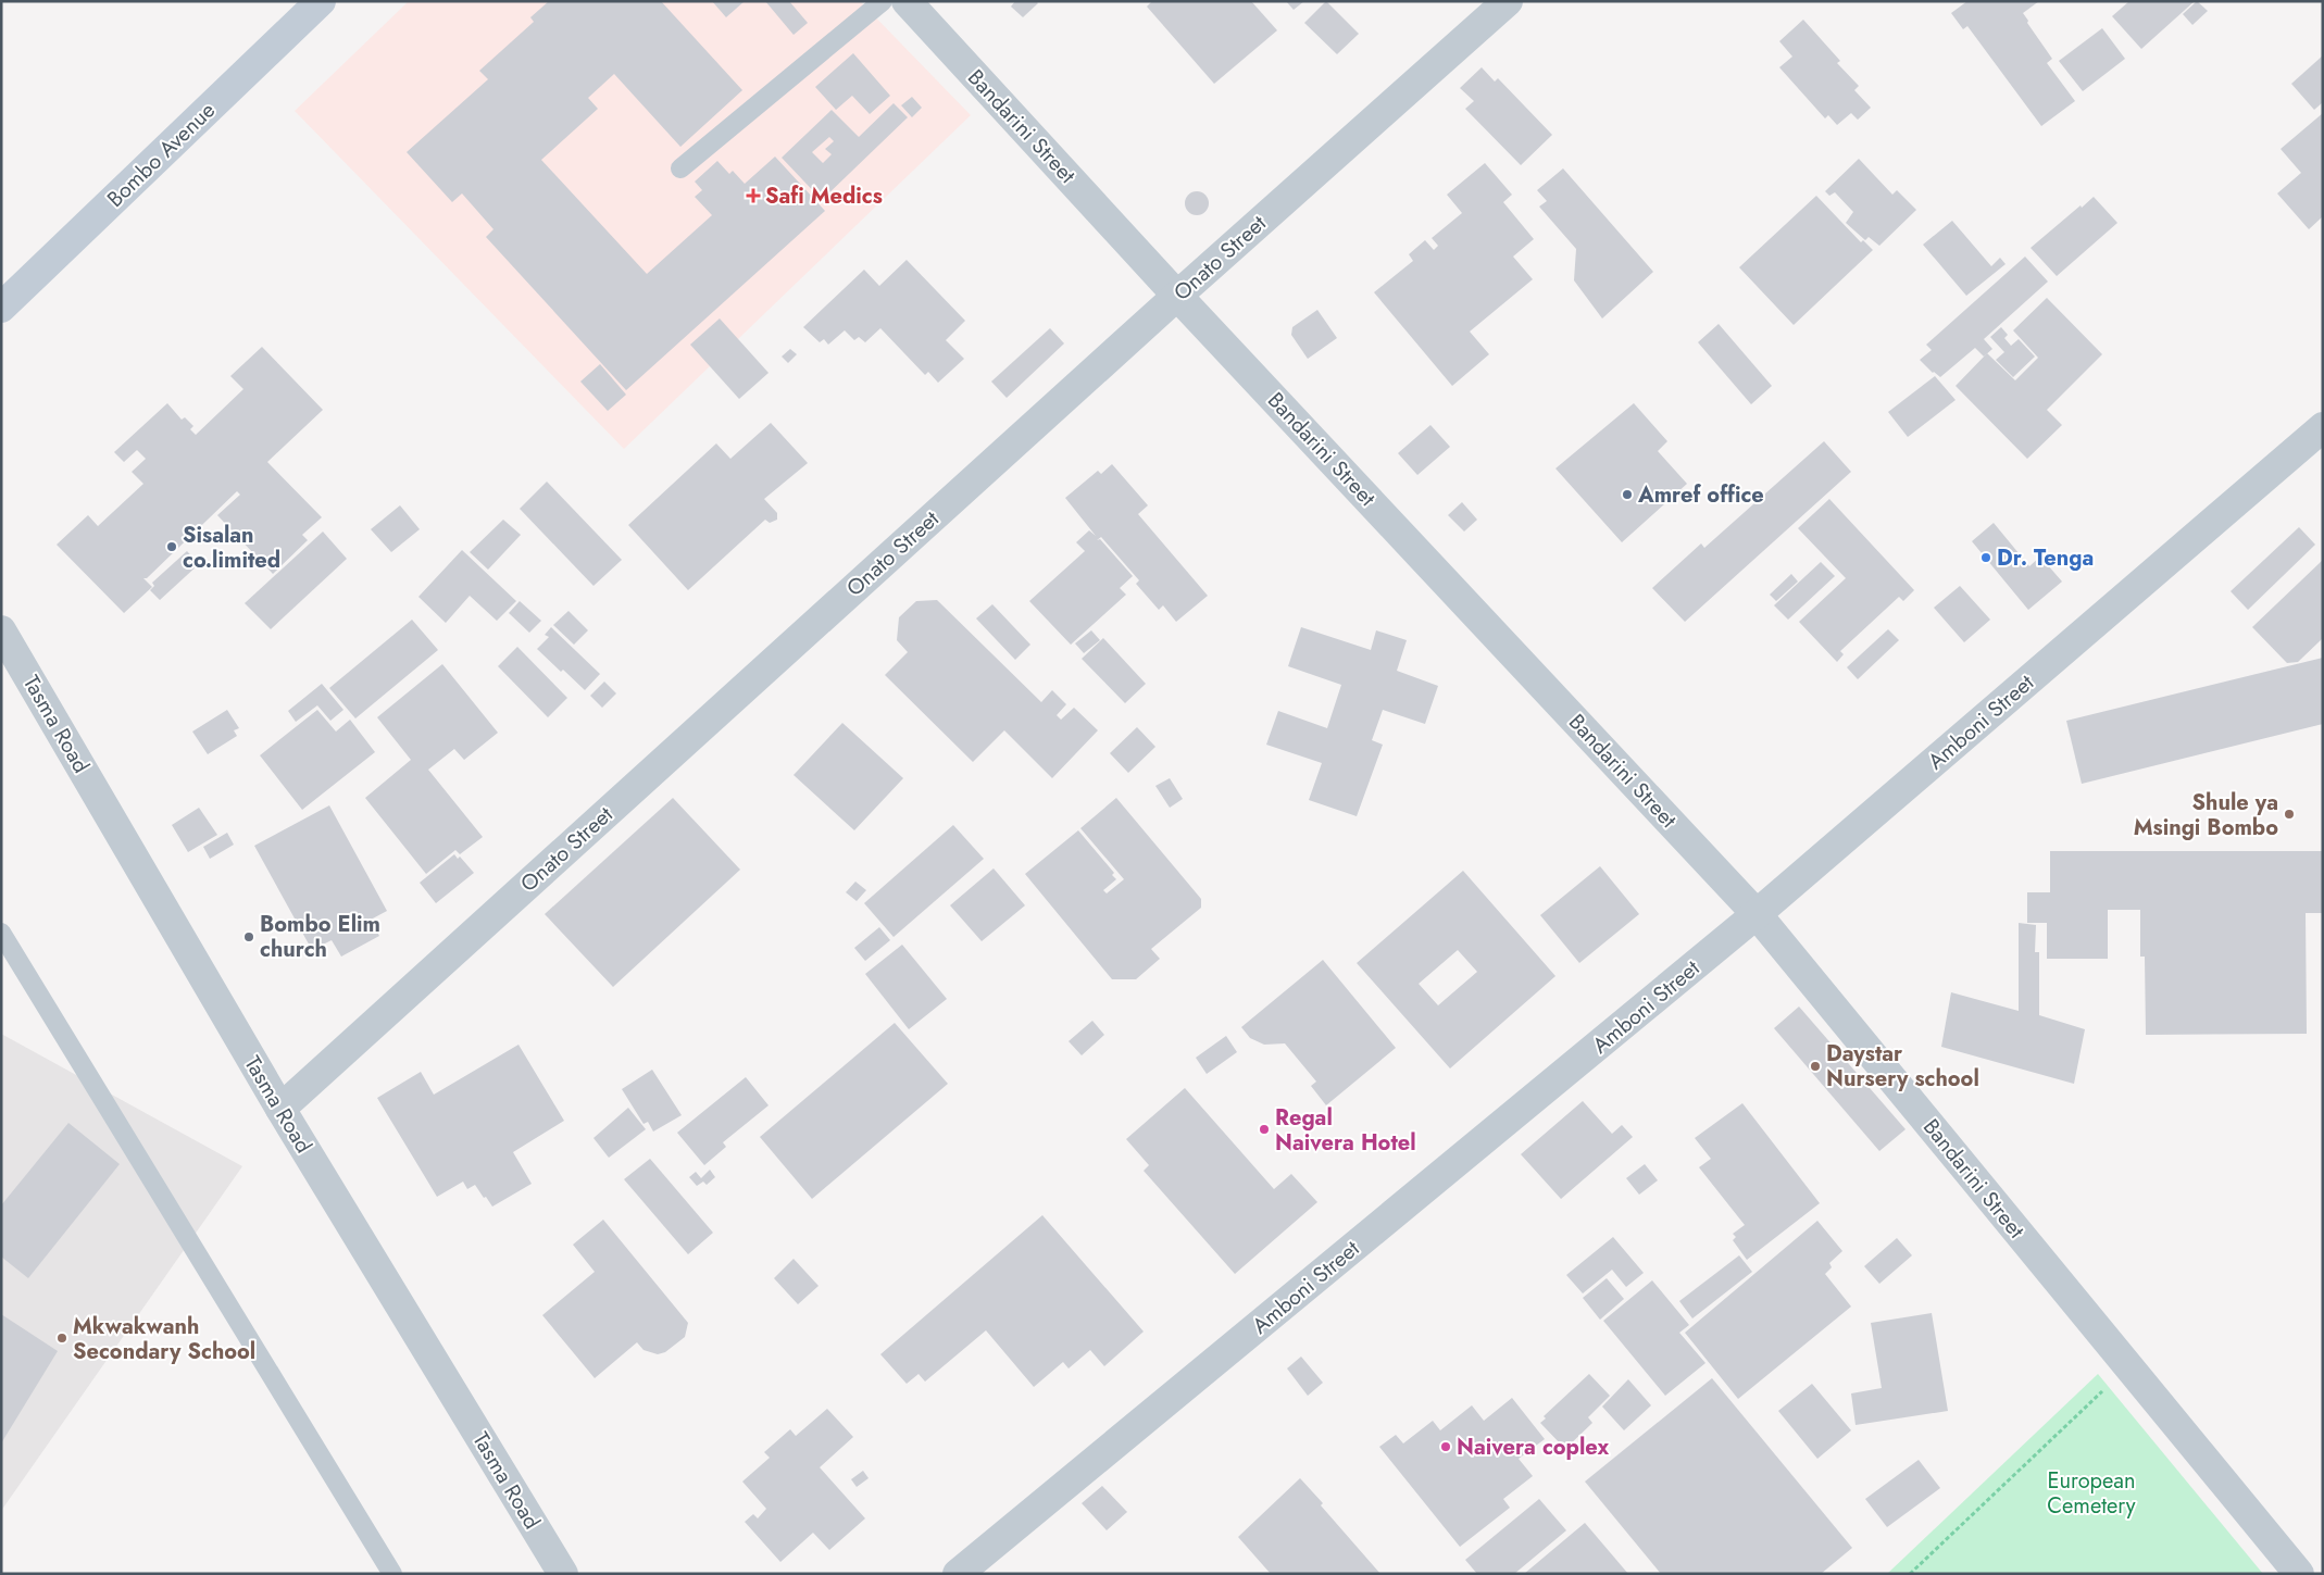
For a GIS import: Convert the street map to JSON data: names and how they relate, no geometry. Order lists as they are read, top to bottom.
{
  "streets": {
    "street": [
      "Bandarini Street",
      "Bombo Avenue",
      "Onato Street",
      "Amboni Street",
      "Tasma Road"
    ]
  },
  "crossings": [
    ["Bandarini Street", "Onato Street"],
    ["Bandarini Street", "Amboni Street"],
    ["Onato Street", "Tasma Road"]
  ],
  "parks": ["European Cemetery"],
  "places": {
    "health": ["Safi Medics"],
    "other": [
      "Amref office",
      "Sisalan co.limited",
      "Dr. Tenga",
      "Shule ya Msingi Bombo",
      "Bombo Elim church",
      "Daystar Nursery school",
      "Regal Naivera Hotel",
      "Mkwakwanh Secondary School",
      "Naivera coplex"
    ]
  }
}
